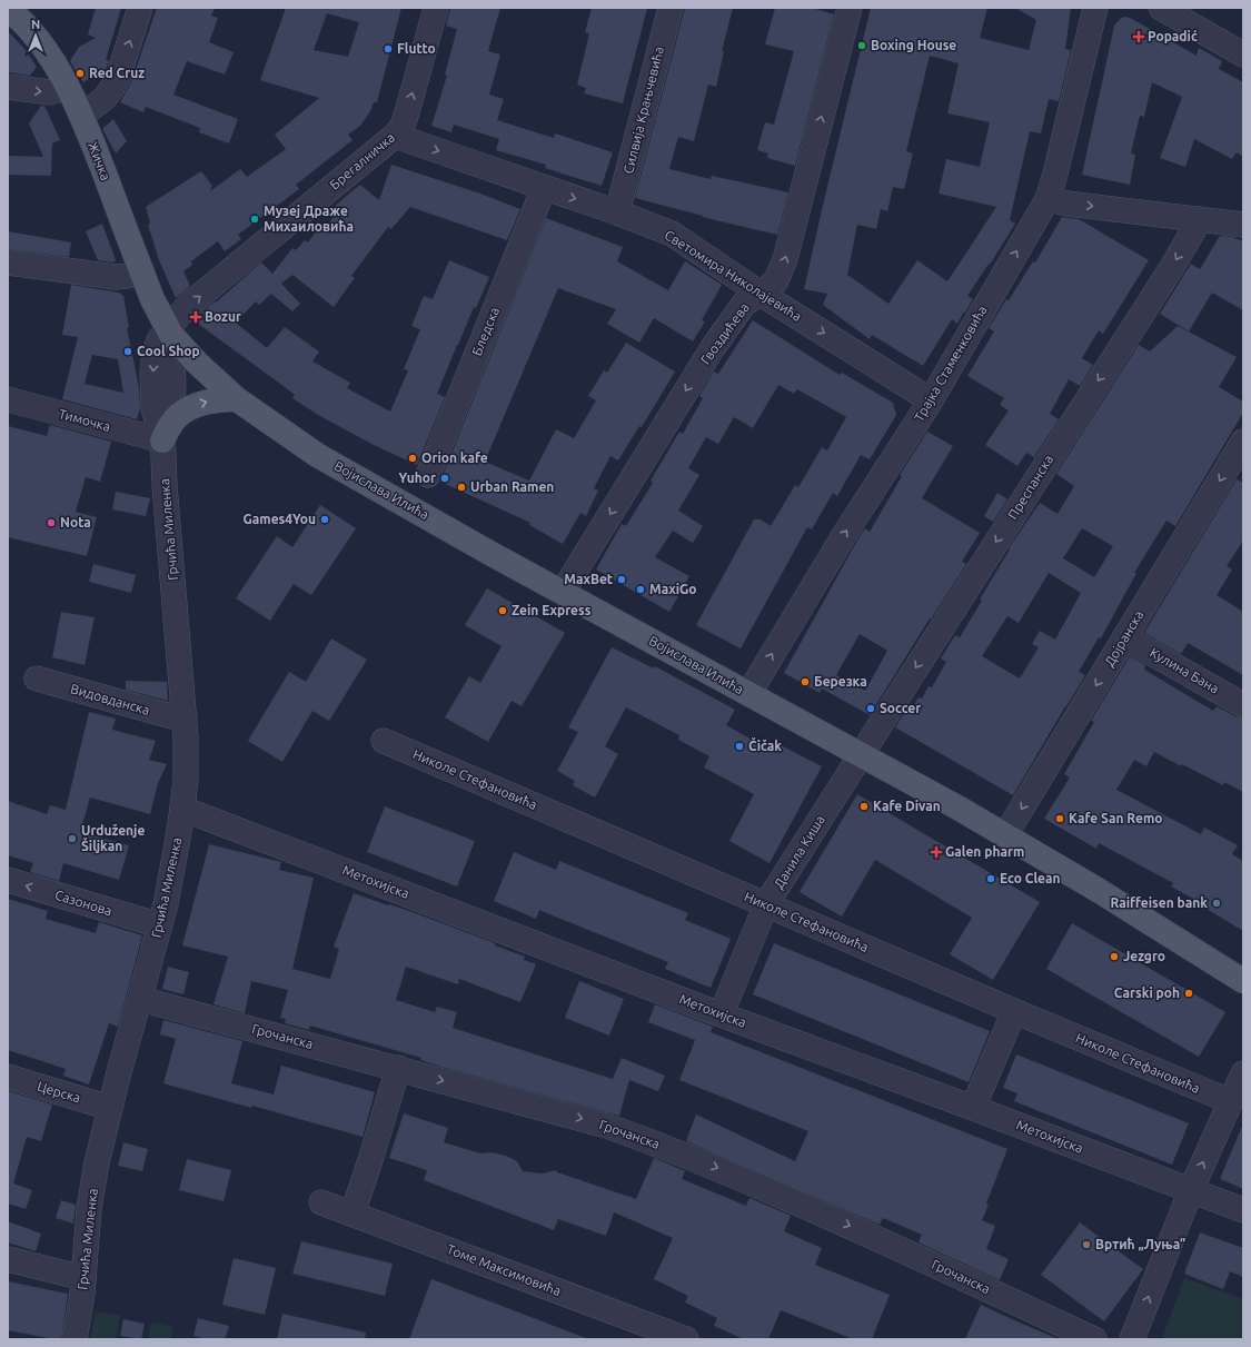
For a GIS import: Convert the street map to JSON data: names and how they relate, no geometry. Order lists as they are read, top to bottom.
{
  "streets": {
    "main road": ["Жичка", "Војислава Илића"],
    "street": [
      "Силвија Крањчевића",
      "Брегалничка",
      "Светомира Николајевића",
      "Бледска",
      "Гвоздићева",
      "Трајка Стаменковића",
      "Тимочка",
      "Преспанска",
      "Грчића Миленка",
      "Дојранска",
      "Кулина Бана",
      "Видовданска",
      "Николе Стефановића",
      "Данила Киша",
      "Метохијска",
      "Сазонова",
      "Грочанска",
      "Церска",
      "Томе Максимовића"
    ]
  },
  "crossings": [
    ["Силвија Крањчевића", "Светомира Николајевића"],
    ["Жичка", "Брегалничка"],
    ["Жичка", "Војислава Илића"],
    ["Жичка", "Грчића Миленка"],
    ["Брегалничка", "Светомира Николајевића"],
    ["Брегалничка", "Војислава Илића"],
    ["Брегалничка", "Грчића Миленка"],
    ["Светомира Николајевића", "Бледска"],
    ["Светомира Николајевића", "Гвоздићева"],
    ["Светомира Николајевића", "Трајка Стаменковића"],
    ["Гвоздићева", "Војислава Илића"],
    ["Трајка Стаменковића", "Војислава Илића"],
    ["Тимочка", "Грчића Миленка"],
    ["Преспанска", "Војислава Илића"],
    ["Преспанска", "Данила Киша"],
    ["Војислава Илића", "Грчића Миленка"],
    ["Војислава Илића", "Дојранска"],
    ["Војислава Илића", "Данила Киша"],
    ["Грчића Миленка", "Видовданска"],
    ["Грчића Миленка", "Метохијска"],
    ["Грчића Миленка", "Сазонова"],
    ["Грчића Миленка", "Грочанска"],
    ["Грчића Миленка", "Церска"],
    ["Дојранска", "Кулина Бана"],
    ["Николе Стефановића", "Данила Киша"],
    ["Данила Киша", "Метохијска"]
  ],
  "one_way": [
    "Брегалничка",
    "Светомира Николајевића",
    "Трајка Стаменковића",
    "Преспанска",
    "Дојранска",
    "Сазонова",
    "Грочанска"
  ],
  "places": {
    "health": ["Popadić", "Bozur", "Galen pharm"],
    "other": [
      "Boxing House",
      "Flutto",
      "Red Cruz",
      "Музеј Драже Михаиловића",
      "Cool Shop",
      "Orion kafe",
      "Yuhor",
      "Urban Ramen",
      "Games4You",
      "Nota",
      "MaxBet",
      "MaxiGo",
      "Zein Express",
      "Березка",
      "Soccer",
      "Čičak",
      "Kafe Divan",
      "Kafe San Remo",
      "Urduženje Šiljkan",
      "Eco Clean",
      "Raiffeisen bank",
      "Jezgro",
      "Carski poh",
      "Вртић „Луња”"
    ]
  },
  "north": "top"
}
